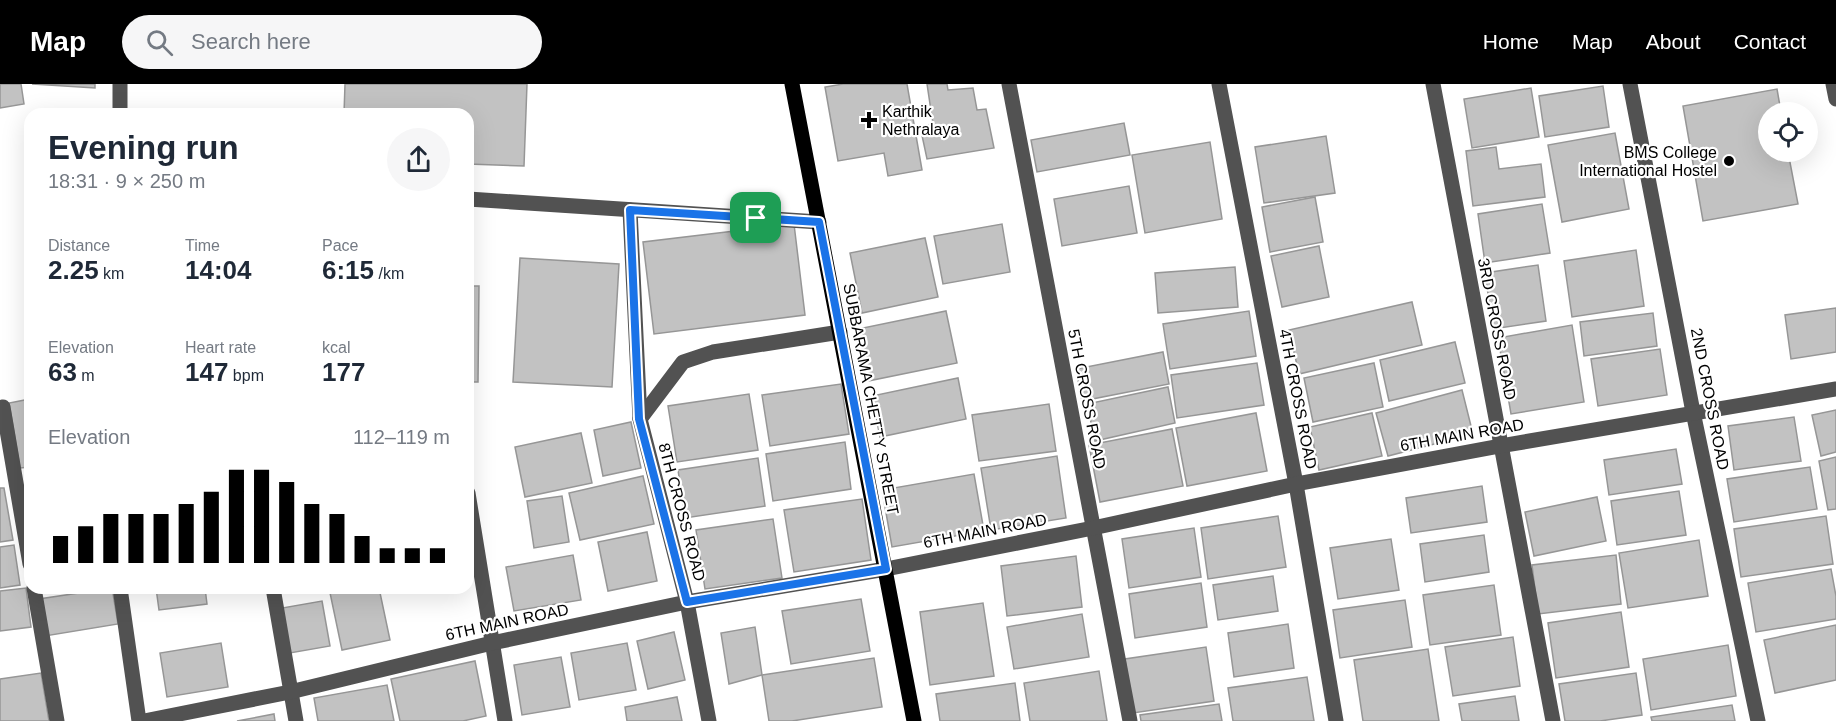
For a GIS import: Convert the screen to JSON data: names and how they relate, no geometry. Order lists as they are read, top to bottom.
{
  "streets": {
    "main road": ["SUBBARAMA CHETTY STREET"],
    "street": [
      "3RD CROSS ROAD",
      "5TH CROSS ROAD",
      "4TH CROSS ROAD",
      "2ND CROSS ROAD",
      "6TH MAIN ROAD",
      "8TH CROSS ROAD"
    ]
  },
  "crossings": [
    ["3RD CROSS ROAD", "6TH MAIN ROAD"],
    ["SUBBARAMA CHETTY STREET", "6TH MAIN ROAD"],
    ["5TH CROSS ROAD", "6TH MAIN ROAD"],
    ["4TH CROSS ROAD", "6TH MAIN ROAD"],
    ["2ND CROSS ROAD", "6TH MAIN ROAD"],
    ["6TH MAIN ROAD", "8TH CROSS ROAD"]
  ],
  "places": {
    "health": ["Karthik Nethralaya"],
    "other": ["BMS College International Hostel"]
  },
  "page": {
    "header": "Map",
    "search": "Search here",
    "nav": [
      "Home",
      "Map",
      "About",
      "Contact"
    ],
    "heading": ["Evening run", "18:31 · 9 × 250 m"],
    "stats": [
      ["Distance", "2.25 km"],
      ["Time", "14:04"],
      ["Pace", "6:15 /km"],
      ["Elevation", "63 m"],
      ["Heart rate", "147 bpm"],
      ["kcal", "177"]
    ],
    "chart": ["Elevation", "112–119 m"]
  }
}
